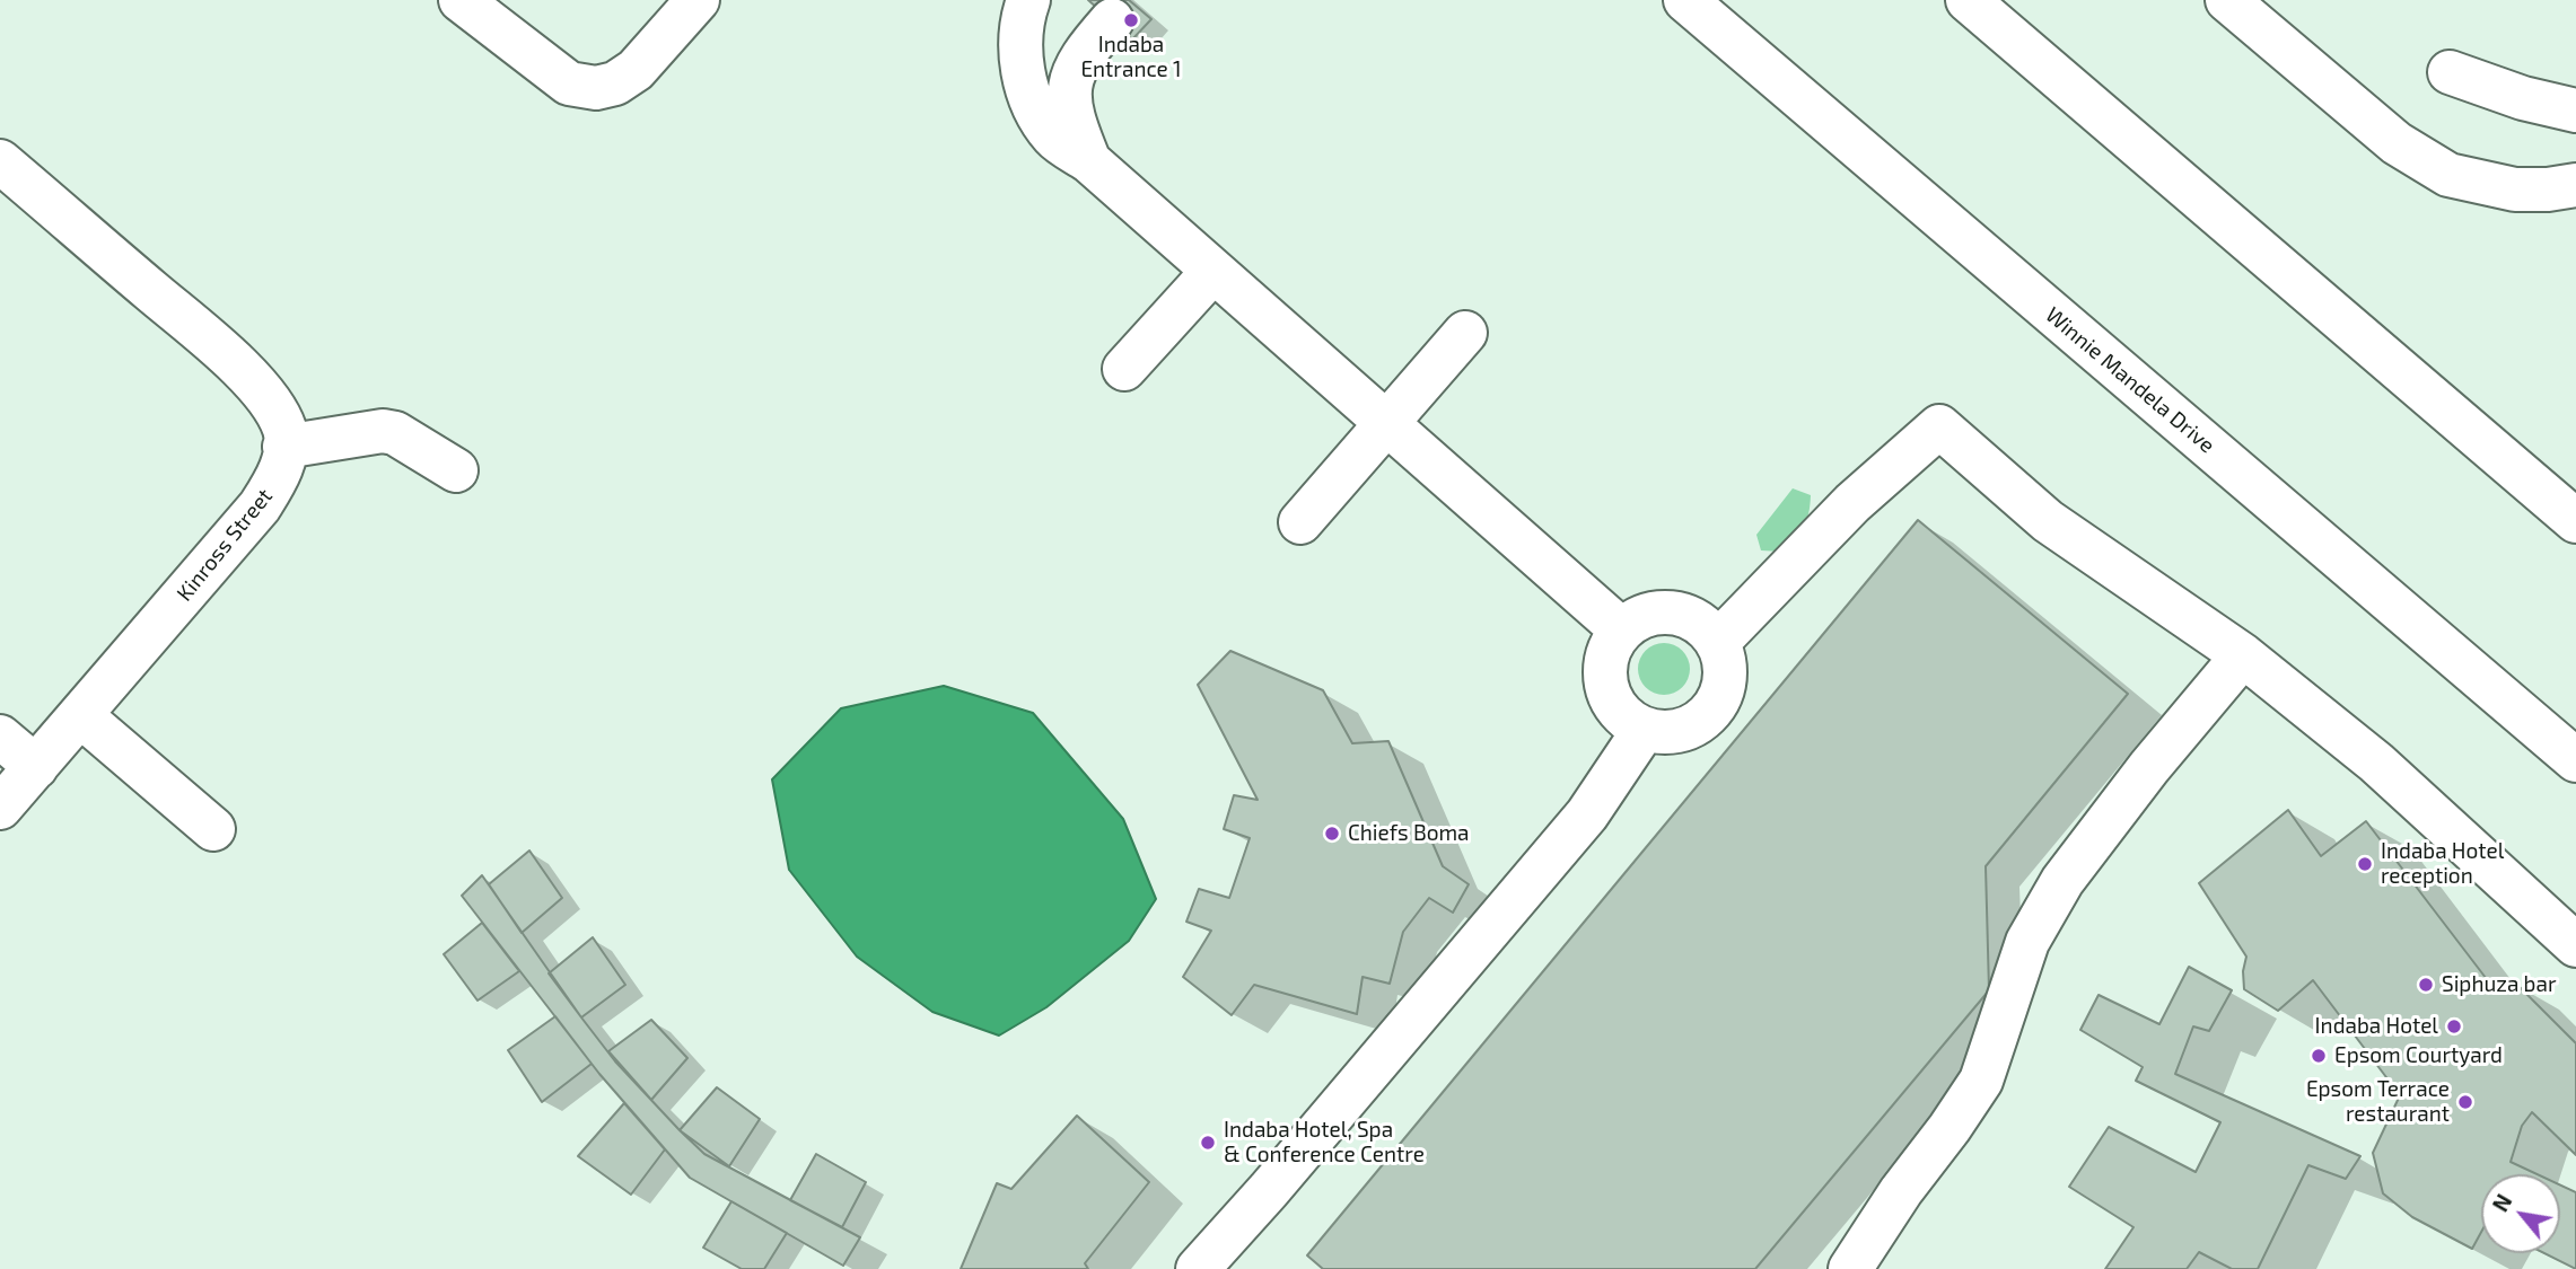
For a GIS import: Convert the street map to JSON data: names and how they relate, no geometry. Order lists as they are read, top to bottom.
{
  "streets": {
    "street": ["Winnie Mandela Drive", "Kinross Street"]
  },
  "places": [
    "Indaba Entrance 1",
    "Chiefs Boma",
    "Indaba Hotel reception",
    "Siphuza bar",
    "Indaba Hotel",
    "Epsom Courtyard",
    "Epsom Terrace restaurant",
    "Indaba Hotel, Spa & Conference Centre"
  ],
  "north": "top left"
}
